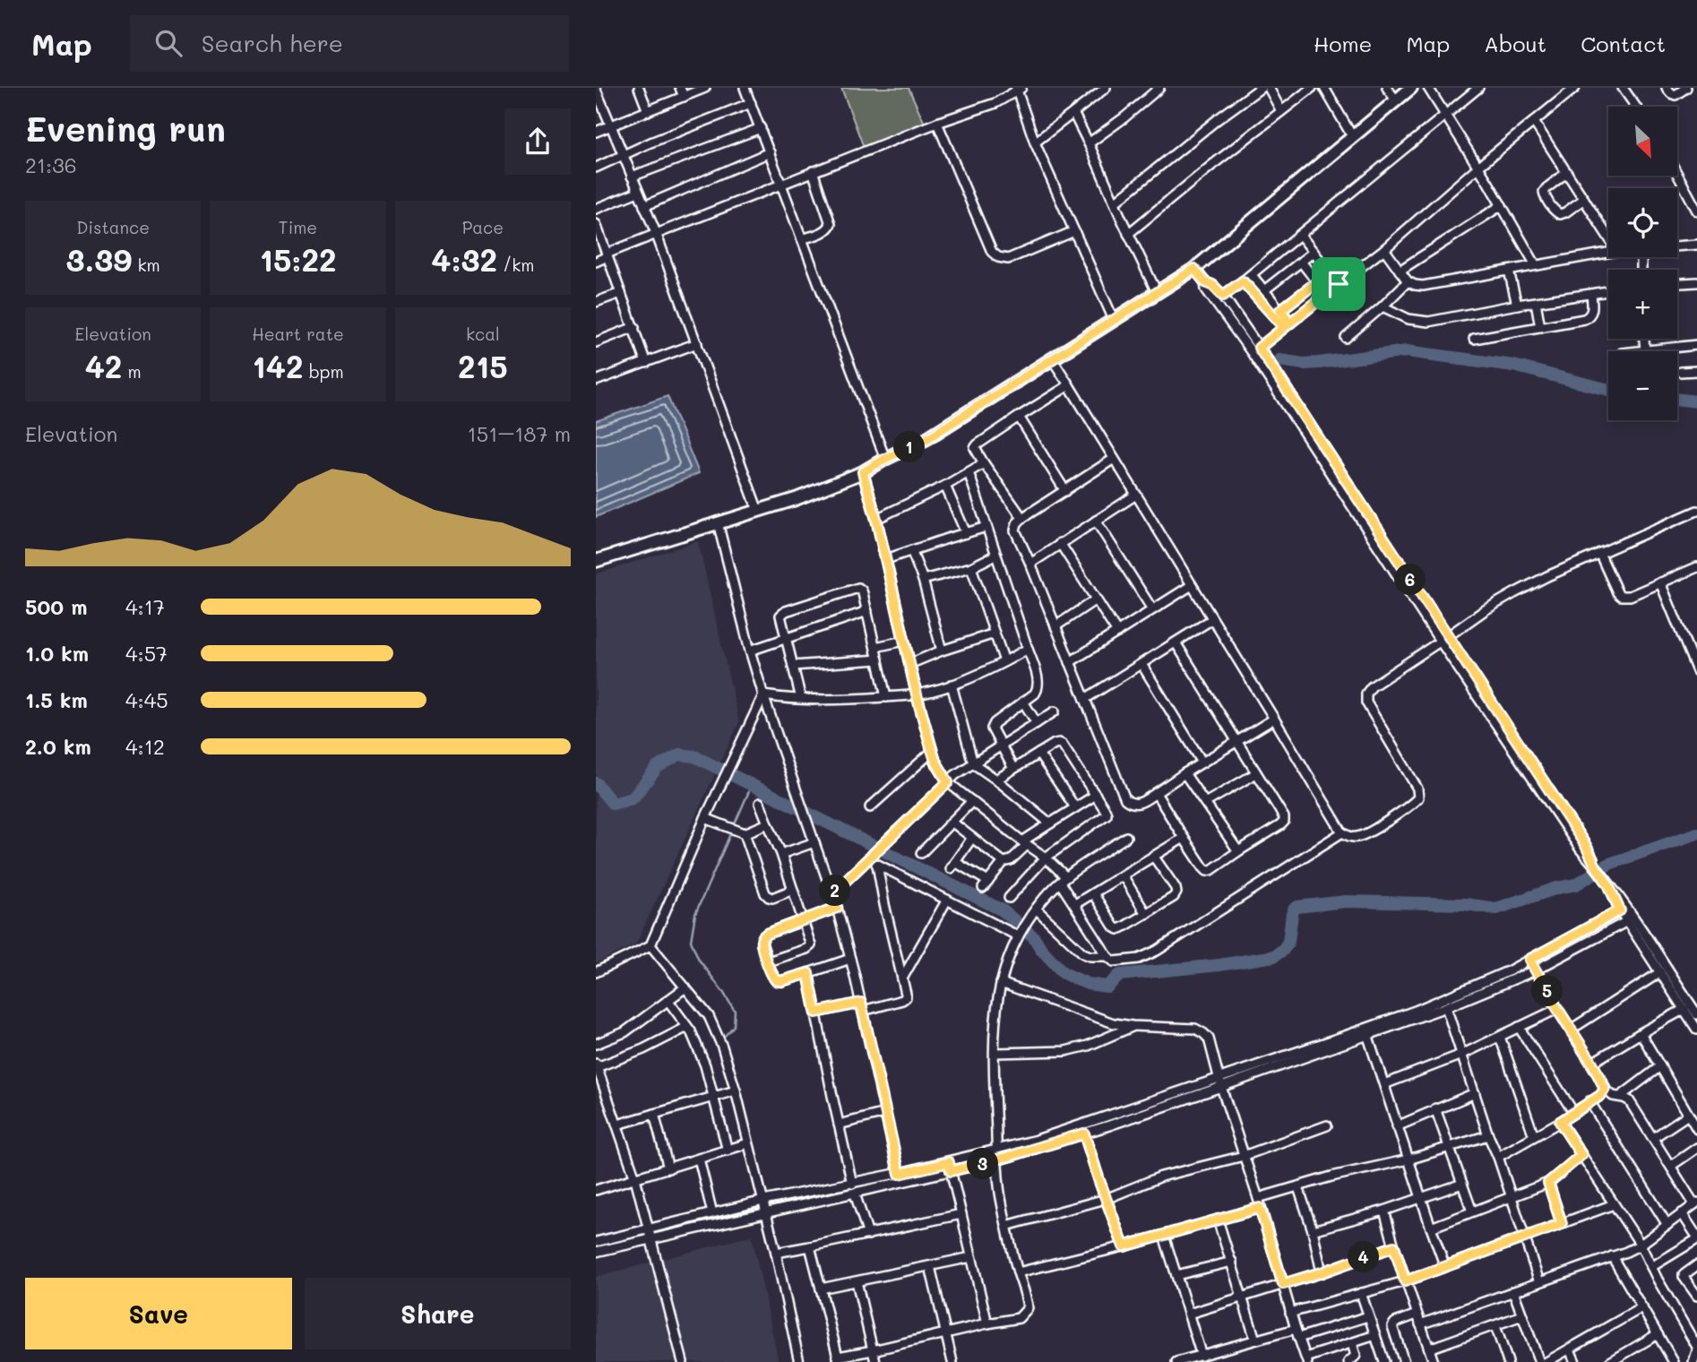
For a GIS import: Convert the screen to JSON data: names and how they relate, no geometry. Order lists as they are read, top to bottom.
{
  "north": "bottom right",
  "page": {
    "header": "Map",
    "search": "Search here",
    "nav": [
      "Home",
      "Map",
      "About",
      "Contact"
    ],
    "heading": ["Evening run", "21:36"],
    "map_buttons": ["+", "−"],
    "stats": [
      ["Distance", "3.39 km"],
      ["Time", "15:22"],
      ["Pace", "4:32 /km"],
      ["Elevation", "42 m"],
      ["Heart rate", "142 bpm"],
      ["kcal", "215"]
    ],
    "chart": ["Elevation", "151–187 m"],
    "pins": [
      "1",
      "6",
      "2",
      "5",
      "3",
      "4"
    ],
    "list": [
      {
        "name": "500 m",
        "note": "4:17"
      },
      {
        "name": "1.0 km",
        "note": "4:57"
      },
      {
        "name": "1.5 km",
        "note": "4:45"
      },
      {
        "name": "2.0 km",
        "note": "4:12"
      }
    ],
    "buttons": ["Save", "Share"]
  }
}
